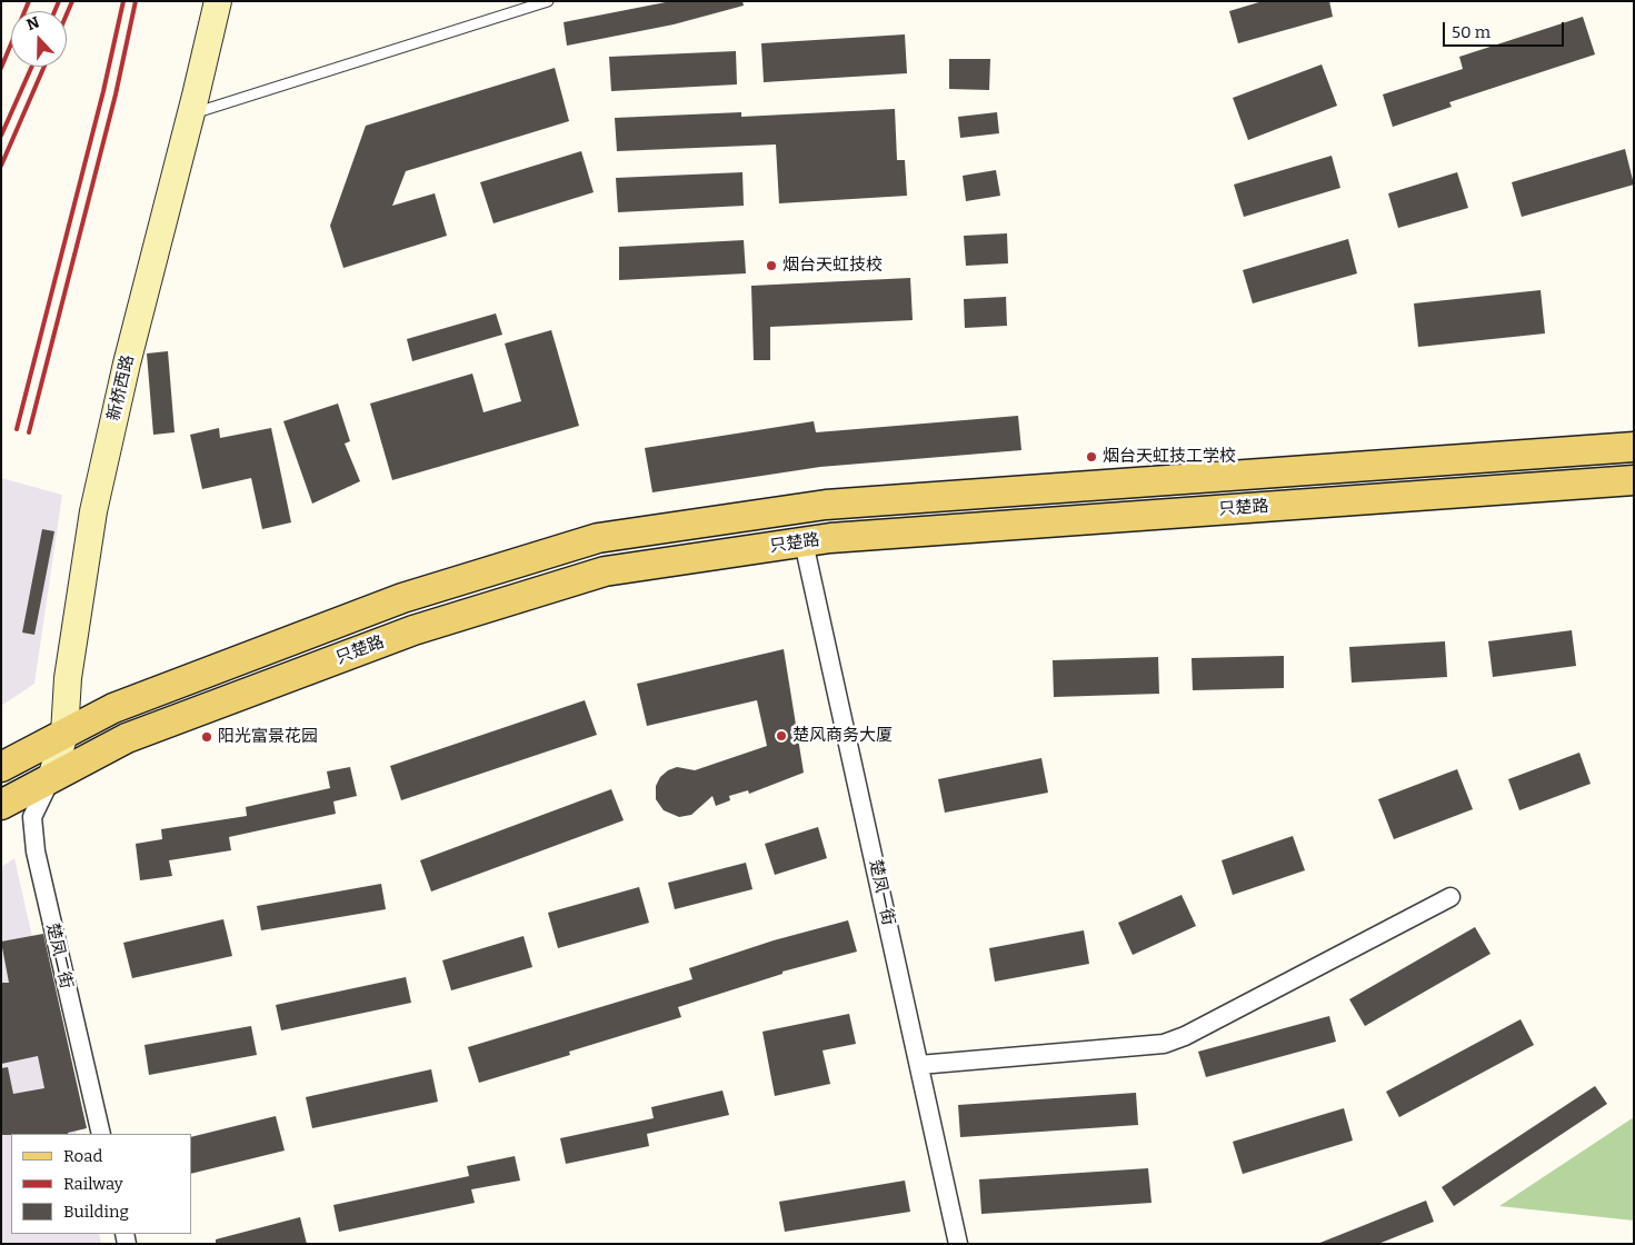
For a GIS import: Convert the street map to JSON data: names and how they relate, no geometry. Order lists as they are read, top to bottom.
{
  "streets": {
    "main road": ["只楚路"],
    "street": ["新桥西路", "楚凤一街", "楚凤二街"]
  },
  "crossings": [
    ["新桥西路", "只楚路"],
    ["新桥西路", "楚凤二街"],
    ["只楚路", "楚凤一街"],
    ["只楚路", "楚凤二街"]
  ],
  "places": [
    "烟台天虹技校",
    "烟台天虹技工学校",
    "楚风商务大厦",
    "阳光富景花园"
  ],
  "legend": ["Road", "Railway", "Building"],
  "scale_bar": "50 m",
  "north": "top"
}
